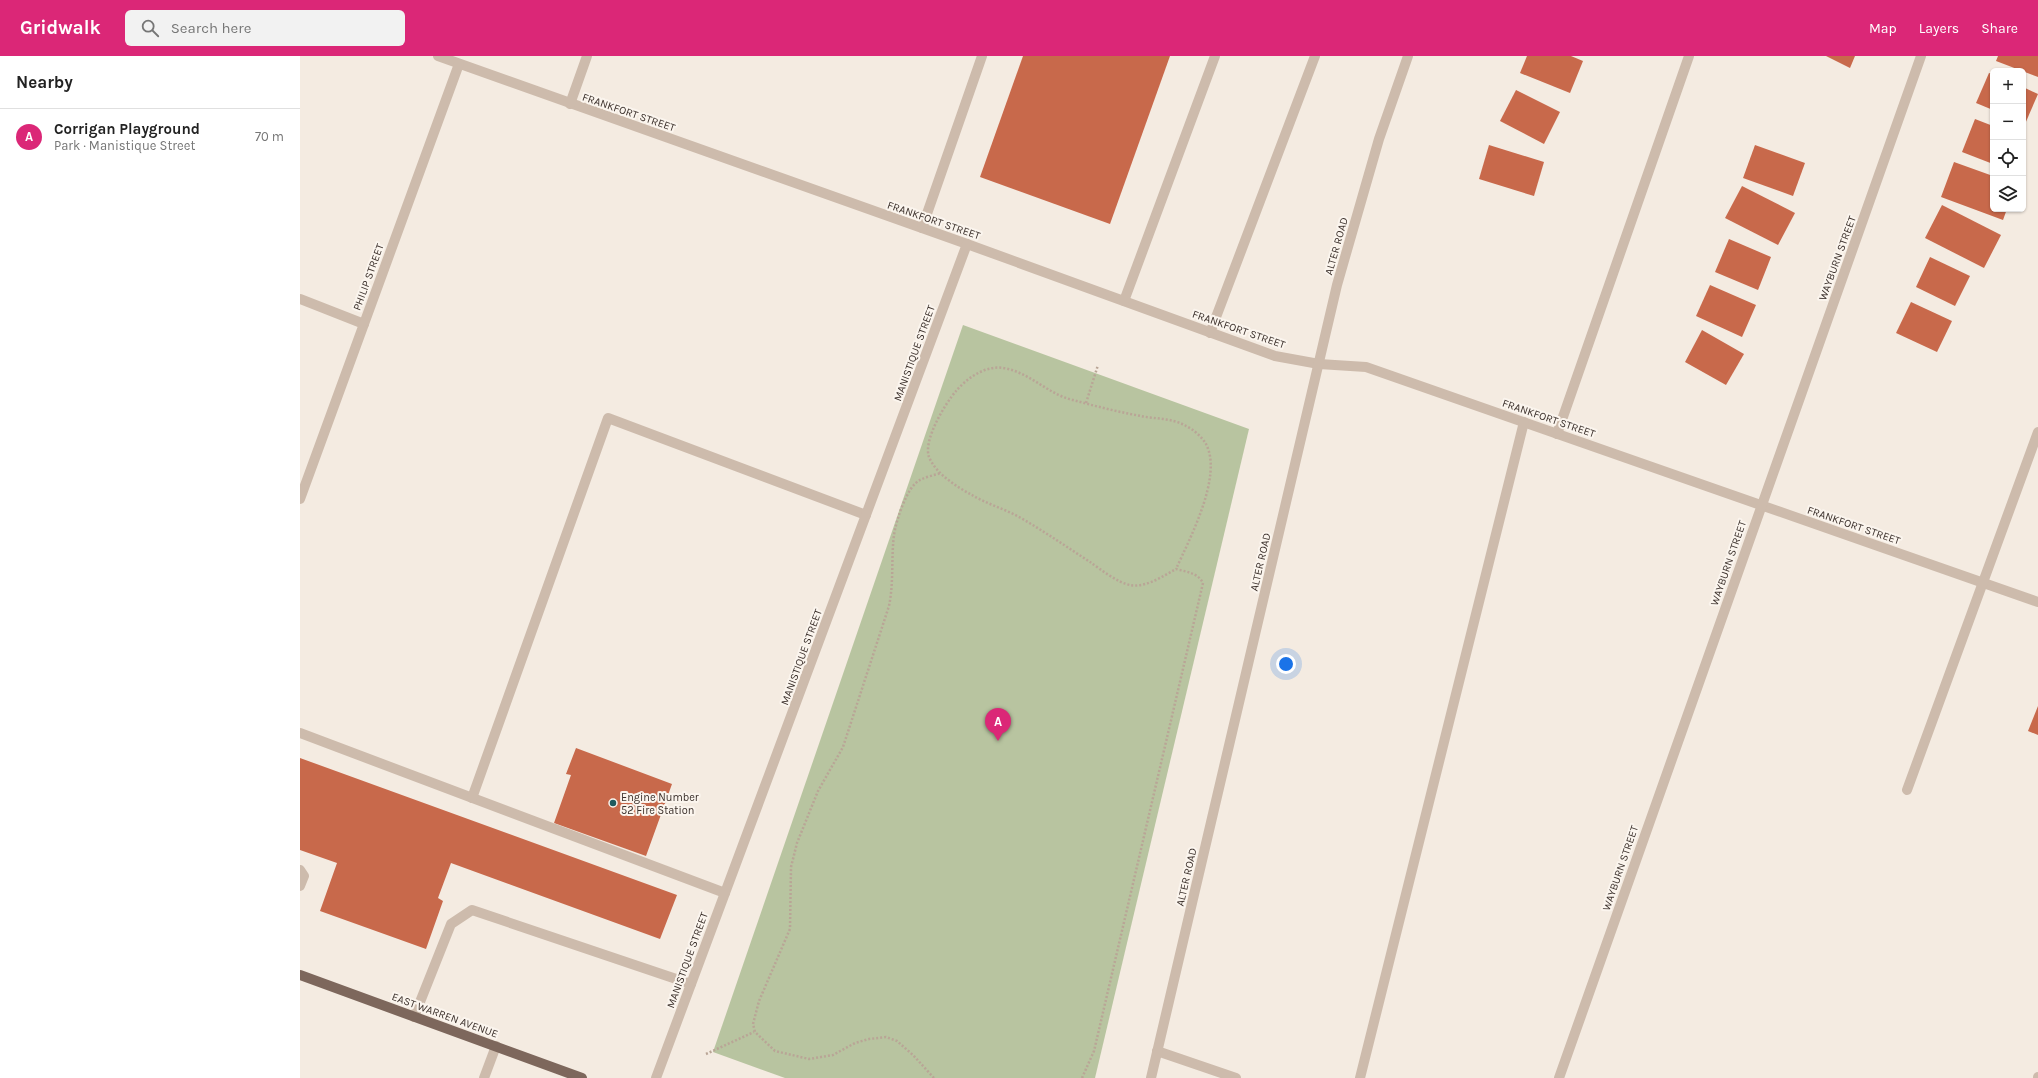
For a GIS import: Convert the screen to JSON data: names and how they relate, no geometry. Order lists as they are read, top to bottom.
{
  "streets": {
    "main road": ["EAST WARREN AVENUE"],
    "street": [
      "FRANKFORT STREET",
      "ALTER ROAD",
      "WAYBURN STREET",
      "PHILIP STREET",
      "MANISTIQUE STREET"
    ]
  },
  "crossings": [
    ["FRANKFORT STREET", "ALTER ROAD"],
    ["FRANKFORT STREET", "WAYBURN STREET"],
    ["FRANKFORT STREET", "PHILIP STREET"],
    ["FRANKFORT STREET", "MANISTIQUE STREET"]
  ],
  "places": ["Engine Number 52 Fire Station"],
  "page": {
    "header": "Gridwalk",
    "search": "Search here",
    "nav": ["Map", "Layers", "Share"],
    "heading": "Nearby",
    "map_buttons": ["+", "−"],
    "list": [
      {
        "mark": "A",
        "name": "Corrigan Playground",
        "note": "Park · Manistique Street",
        "value": "70 m"
      }
    ],
    "pins": "A"
  }
}
